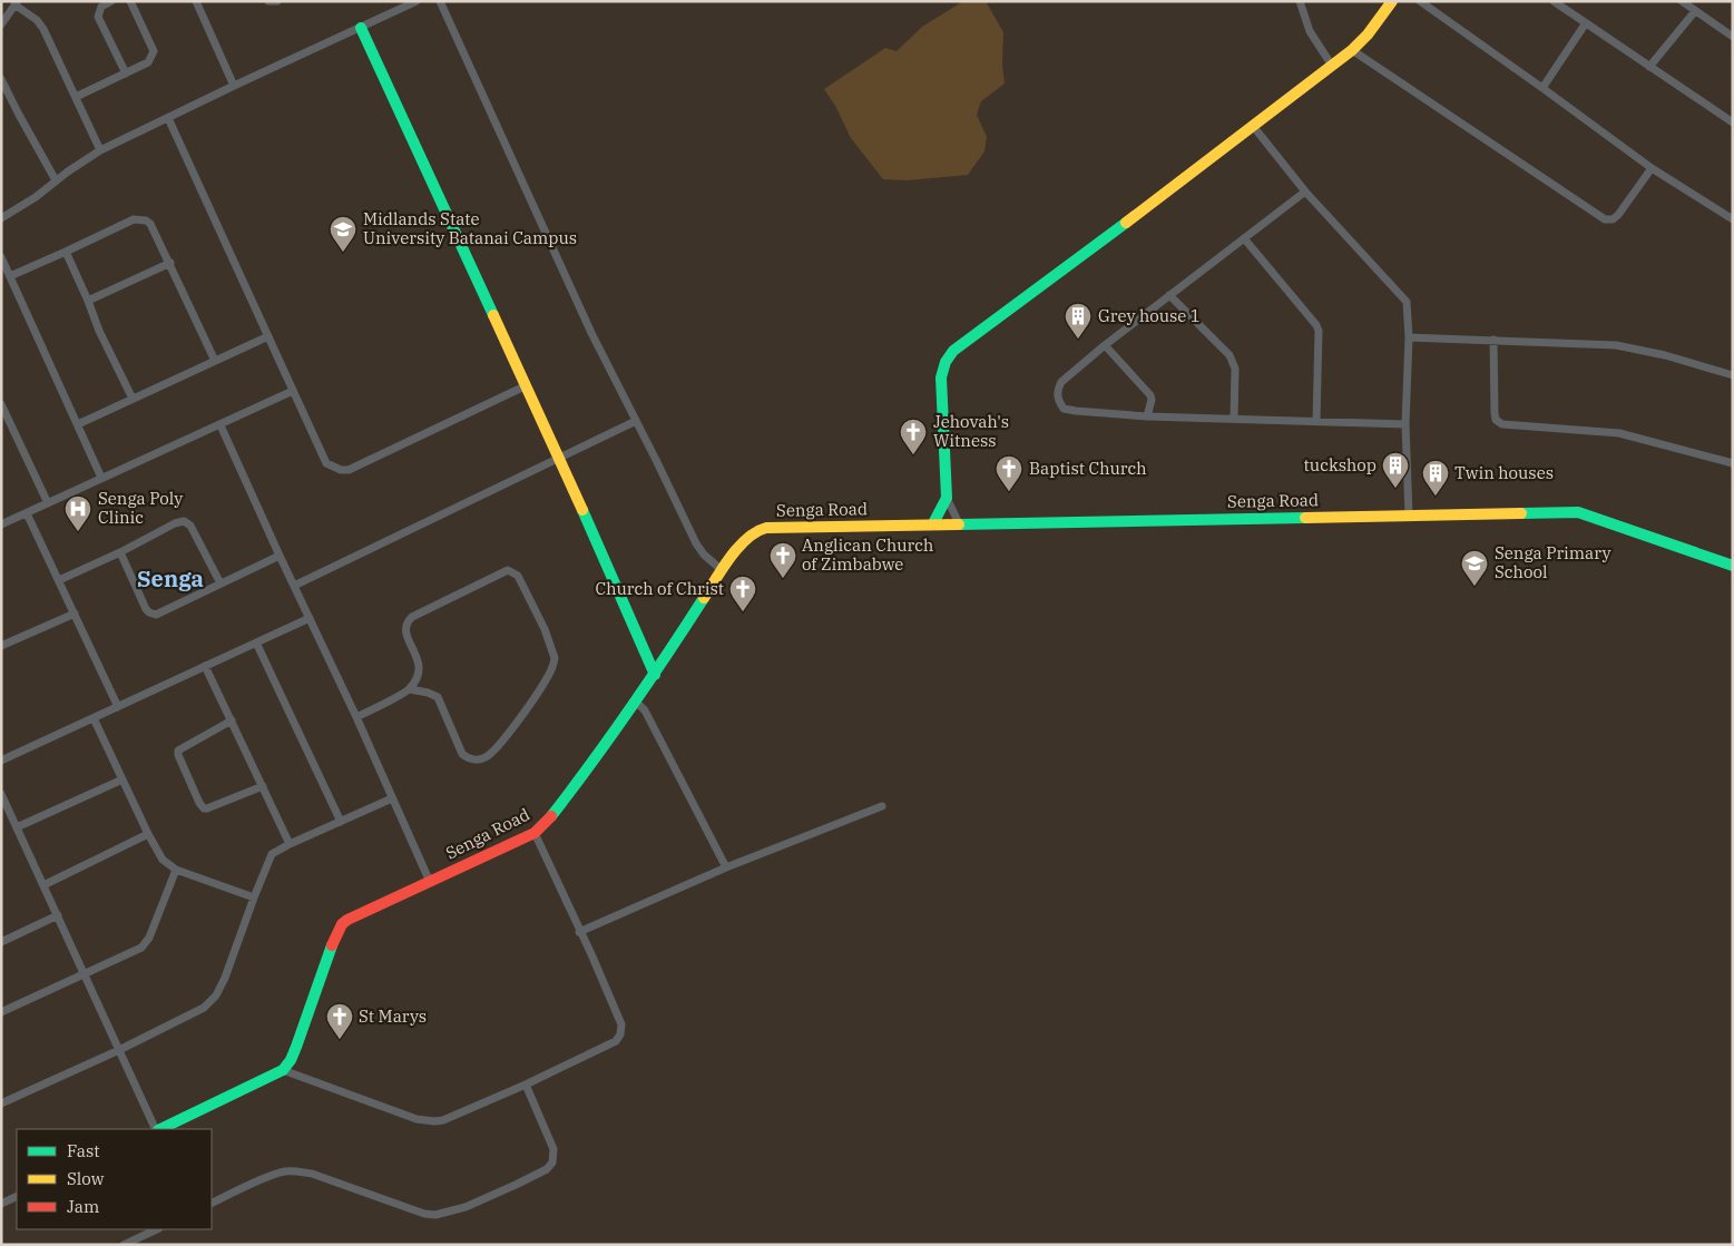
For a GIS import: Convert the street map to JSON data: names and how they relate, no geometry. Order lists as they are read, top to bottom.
{
  "streets": {
    "street": ["Senga Road"]
  },
  "districts": ["Senga"],
  "places": {
    "school or university": ["Midlands State University Batanai Campus", "Senga Primary School"],
    "building": ["Grey house 1", "tuckshop", "Twin houses"],
    "church": [
      "Jehovah's Witness",
      "Baptist Church",
      "Anglican Church of Zimbabwe",
      "Church of Christ",
      "St Marys"
    ],
    "hospital": ["Senga Poly Clinic"]
  },
  "legend": ["Fast", "Slow", "Jam"]
}
